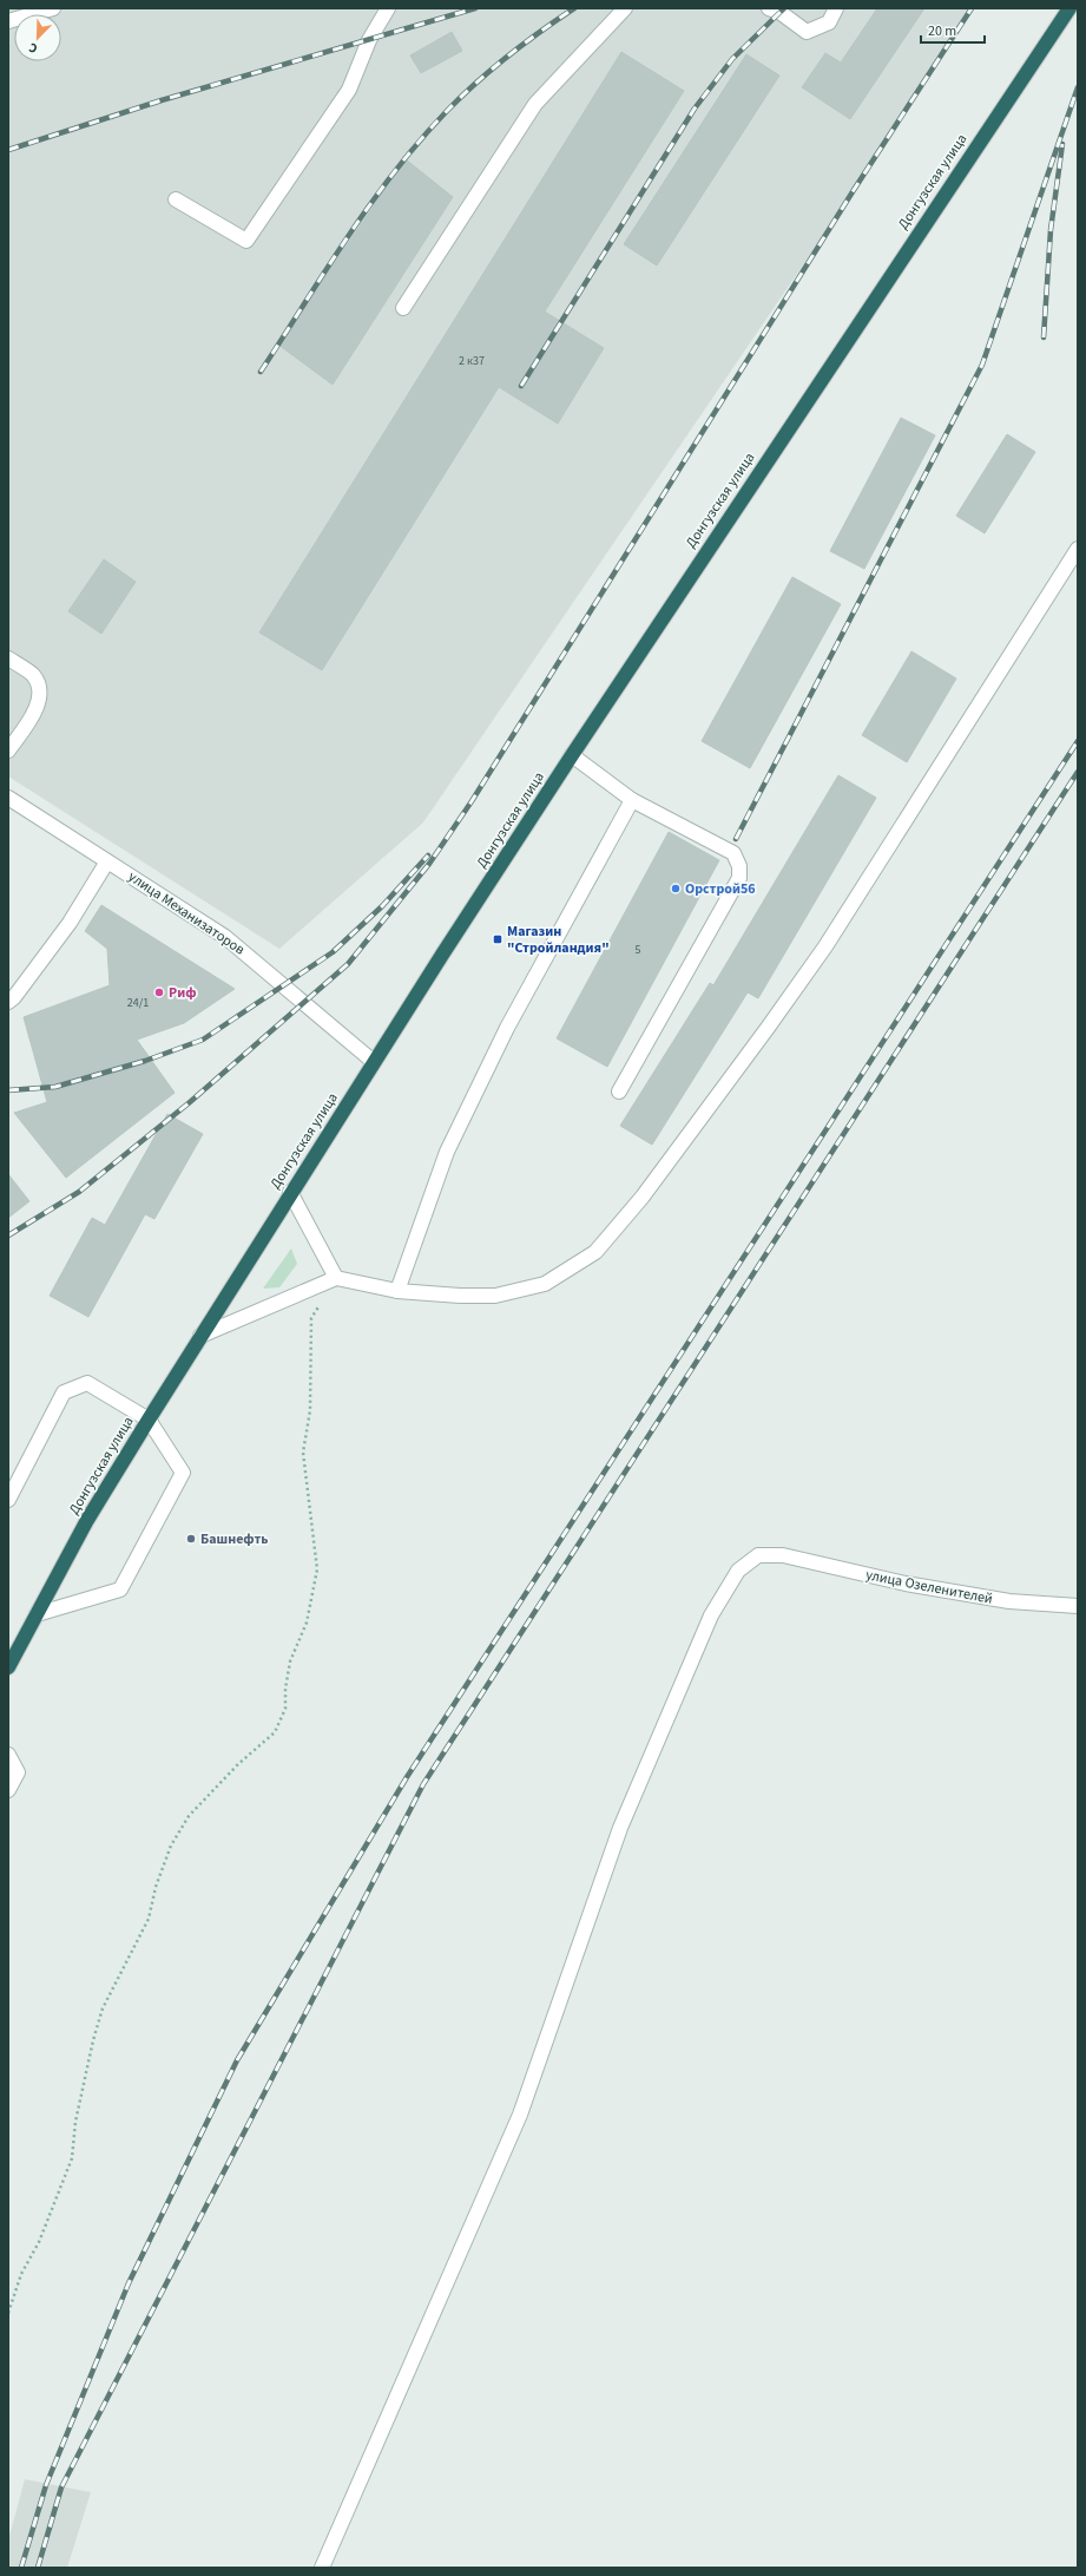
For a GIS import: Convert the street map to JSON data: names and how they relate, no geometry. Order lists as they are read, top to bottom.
{
  "streets": {
    "highway": ["Донгузская улица"],
    "street": ["улица Механизаторов", "улица Озеленителей"]
  },
  "crossings": [
    ["Донгузская улица", "улица Механизаторов"]
  ],
  "places": {
    "other": ["Орстрой56", "Риф", "Башнефть"],
    "transit": ["Магазин \"Стройландия\""]
  },
  "house_numbers": ["2 к37", "5", "24/1"],
  "scale_bar": "20 m",
  "north": "bottom left"
}
